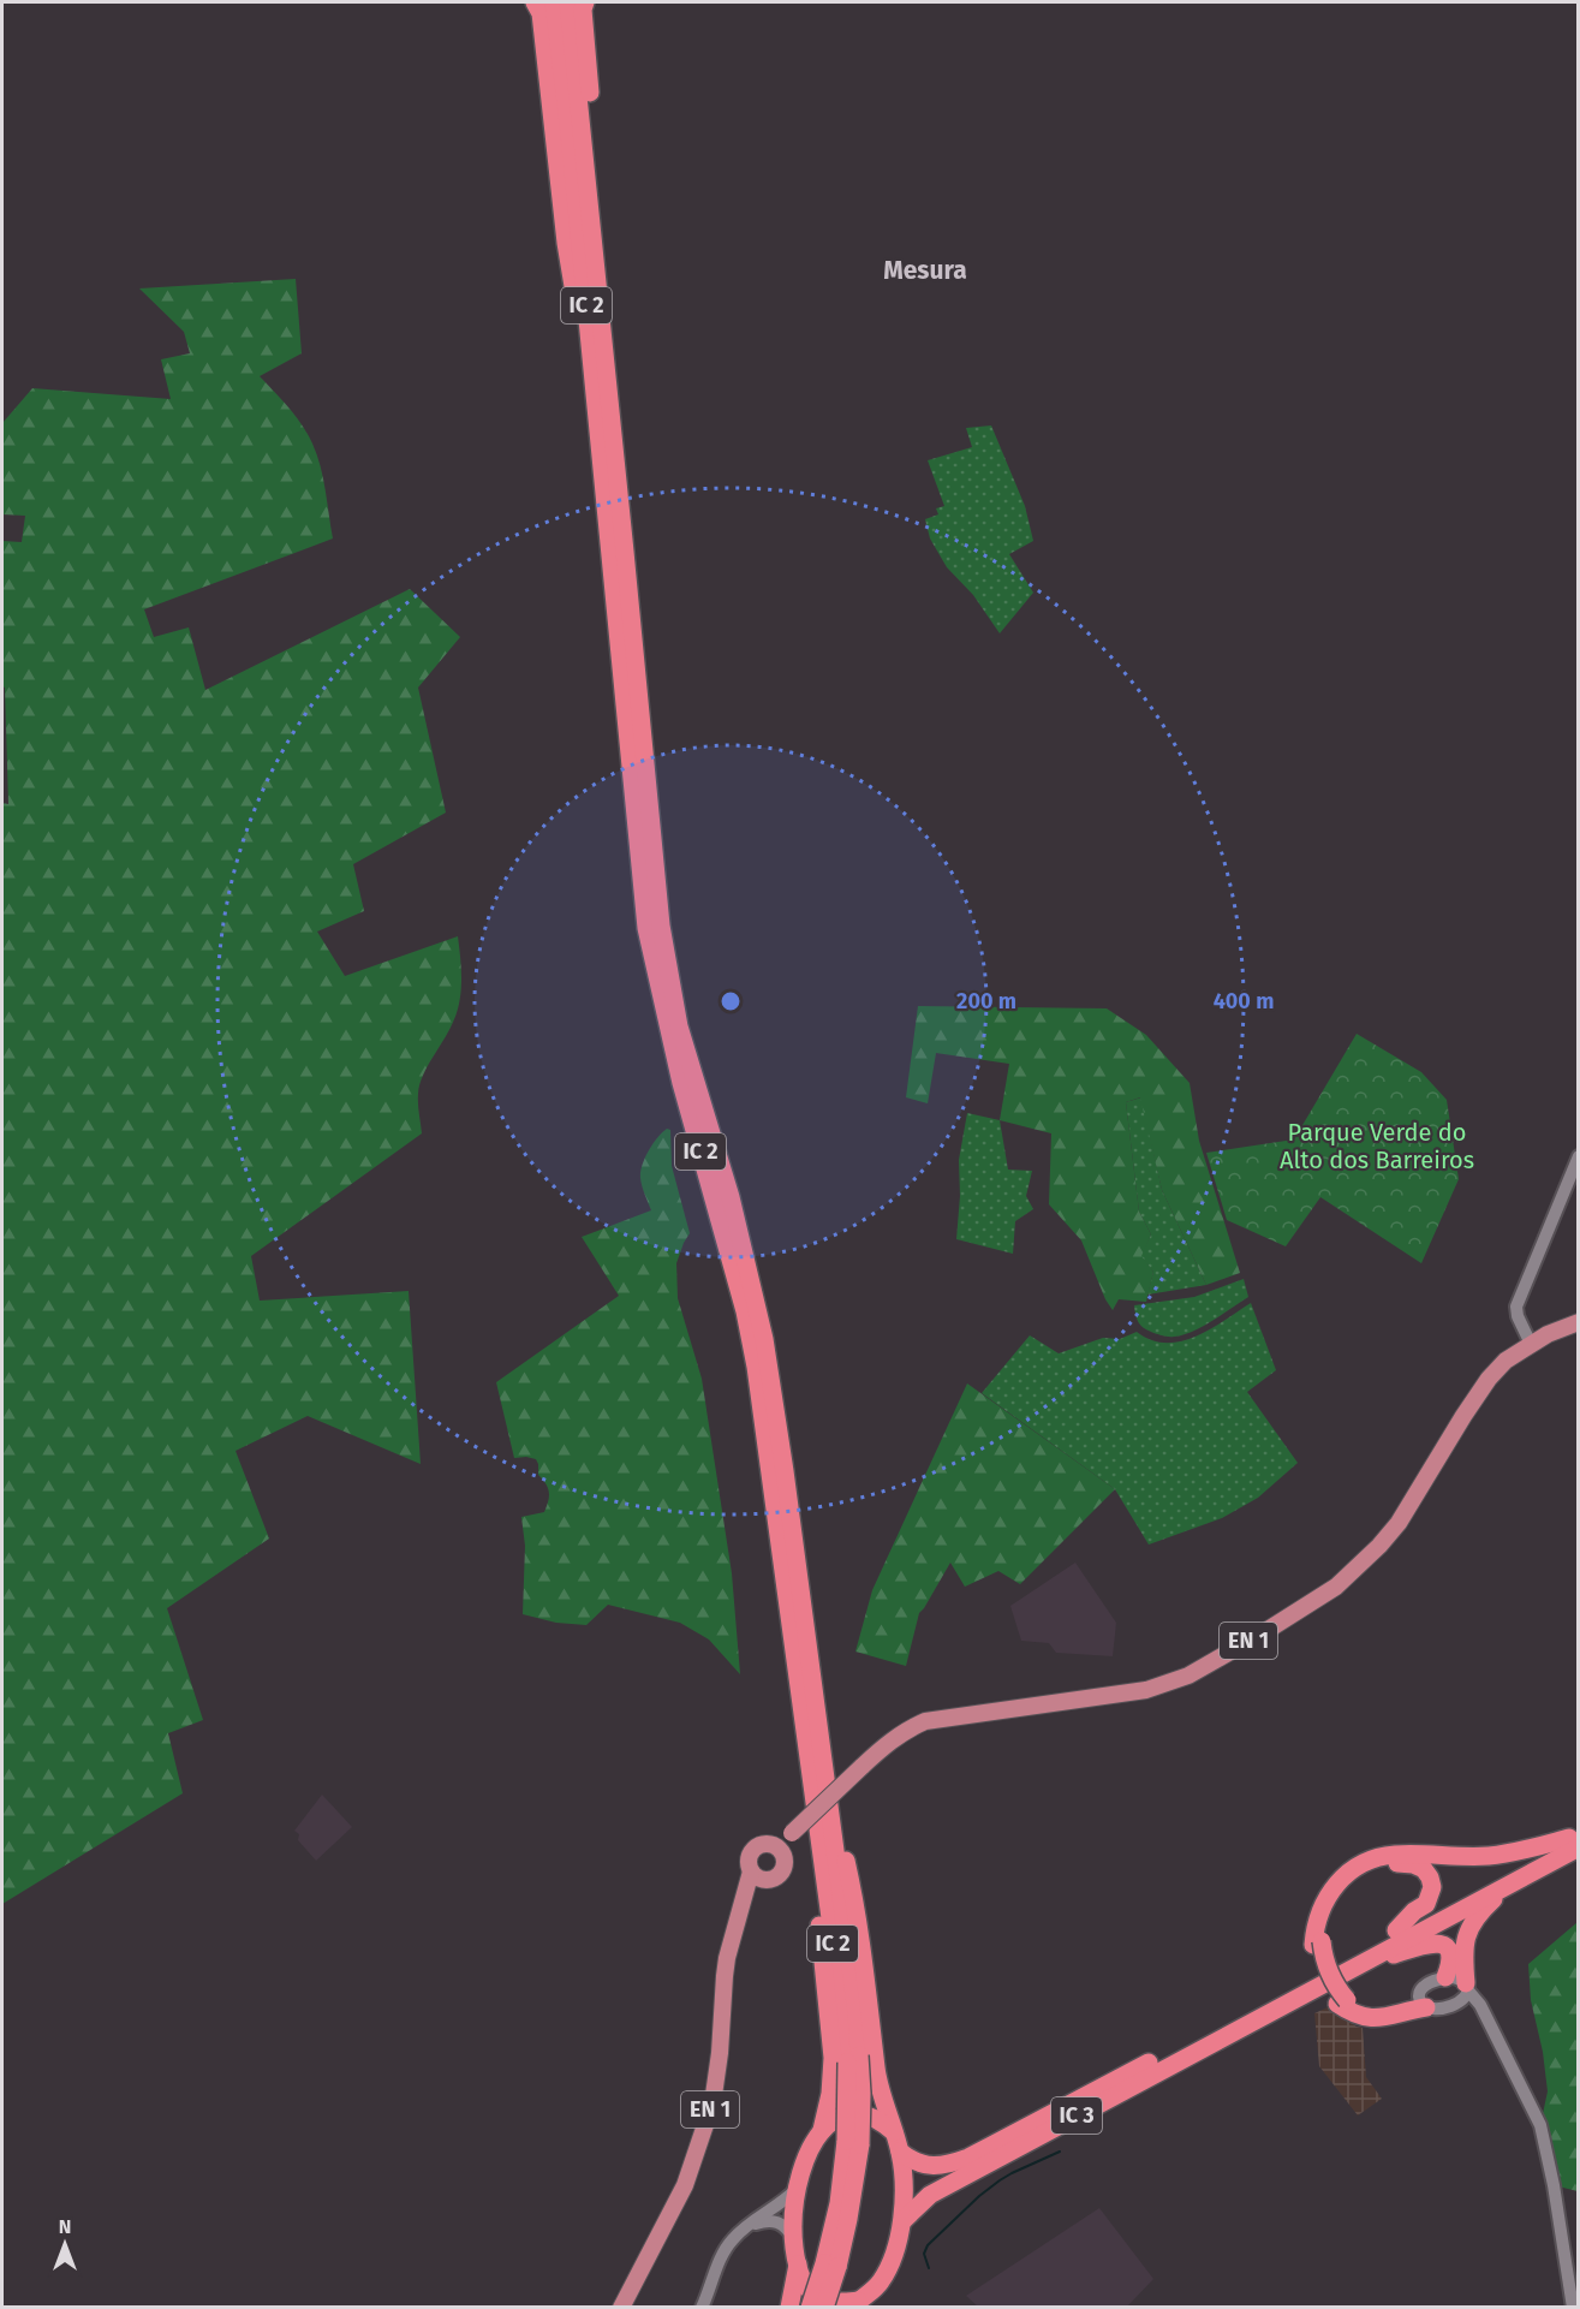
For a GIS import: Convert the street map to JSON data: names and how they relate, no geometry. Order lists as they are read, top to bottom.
{
  "streets": {
    "highway": ["IC 2", "IC 3"],
    "main road": ["EN 1"]
  },
  "districts": ["Mesura"],
  "parks": ["Parque Verde do Alto dos Barreiros"],
  "north": "top",
  "rings": ["200 m", "400 m"]
}
